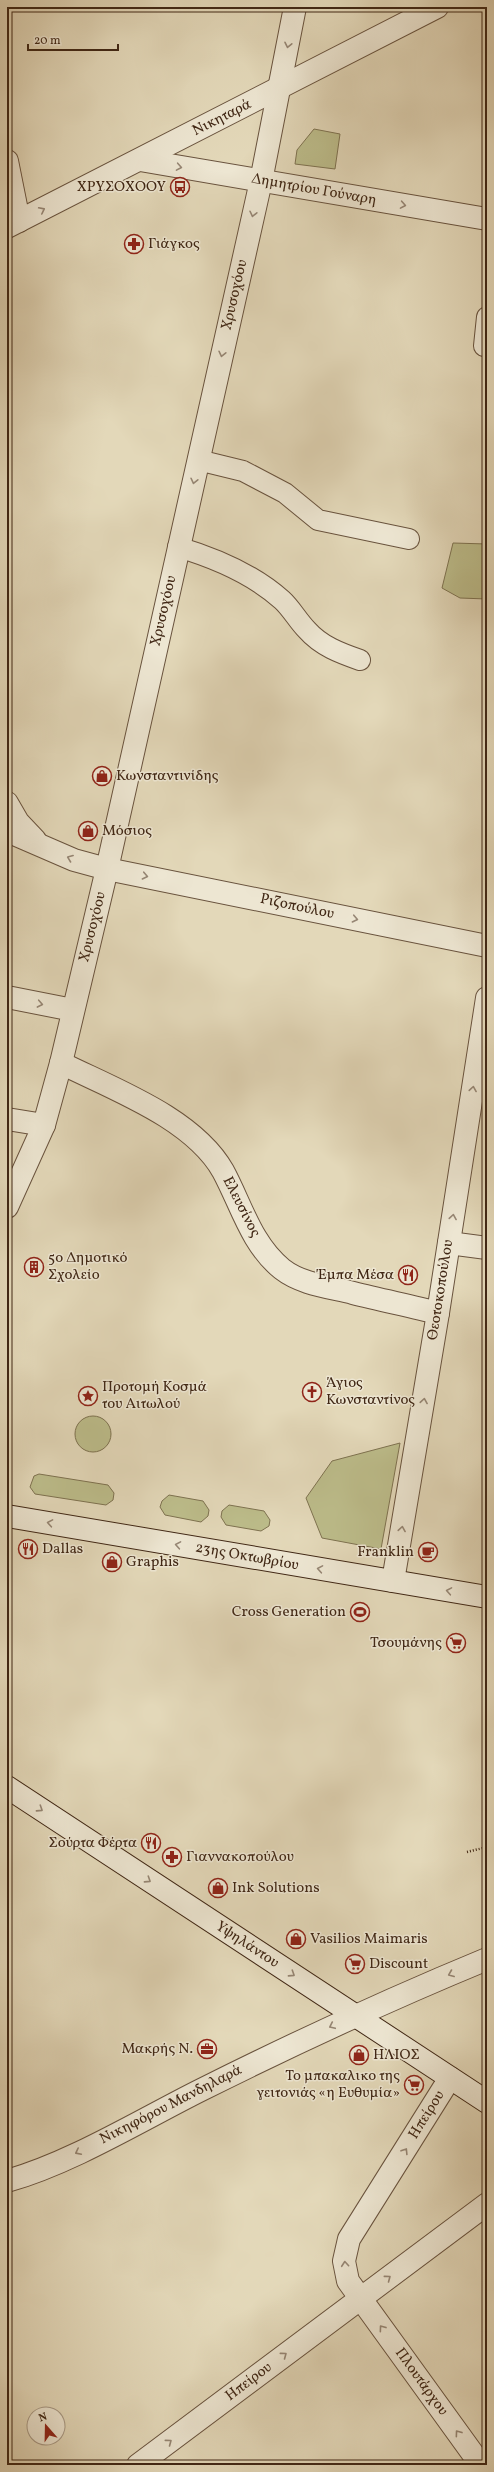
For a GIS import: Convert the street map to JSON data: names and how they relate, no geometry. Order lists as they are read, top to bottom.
{
  "streets": {
    "street": [
      "Νικηταρά",
      "Δημητρίου Γούναρη",
      "Χρυσοχόου",
      "Ριζοπούλου",
      "Ελευσίνος",
      "Θεοτοκοπούλου",
      "23ης Οκτωβρίου",
      "Υψηλάντου",
      "Νικηφόρου Μανδηλαρά",
      "Ηπείρου",
      "Πλουτάρχου"
    ]
  },
  "crossings": [
    ["Νικηταρά", "Δημητρίου Γούναρη"],
    ["Νικηταρά", "Χρυσοχόου"],
    ["Δημητρίου Γούναρη", "Χρυσοχόου"],
    ["Χρυσοχόου", "Ριζοπούλου"],
    ["Χρυσοχόου", "Ελευσίνος"],
    ["Ελευσίνος", "Θεοτοκοπούλου"],
    ["Θεοτοκοπούλου", "23ης Οκτωβρίου"],
    ["Υψηλάντου", "Νικηφόρου Μανδηλαρά"],
    ["Υψηλάντου", "Ηπείρου"],
    ["Ηπείρου", "Πλουτάρχου"]
  ],
  "one_way": [
    "Δημητρίου Γούναρη",
    "Χρυσοχόου",
    "Θεοτοκοπούλου",
    "23ης Οκτωβρίου",
    "Υψηλάντου",
    "Νικηφόρου Μανδηλαρά",
    "Ηπείρου",
    "Πλουτάρχου"
  ],
  "places": {
    "bus stop": ["ΧΡΥΣΟΧΟΟΥ"],
    "pharmacy": ["Γιάγκος", "Γιαννακοπούλου"],
    "shop": [
      "Κωνσταντινίδης",
      "Μόσιος",
      "Graphis",
      "Ink Solutions",
      "Vasilios Maimaris",
      "ΗΛΙΟΣ"
    ],
    "building": ["5ο Δημοτικό Σχολείο"],
    "restaurant": ["Έμπα Μέσα", "Dallas", "Σούρτα Φέρτα"],
    "church": ["Άγιος Κωνσταντίνος"],
    "place": ["Προτομή Κοσμά του Αιτωλού"],
    "cafe": ["Franklin"],
    "sports": ["Cross Generation"],
    "supermarket": ["Τσουμάνης", "Discount", "Το μπακαλικο της γειτονιάς «η Ευθυμία»"],
    "office": ["Μακρής Ν."]
  },
  "scale_bar": "20 m",
  "north": "top"
}
